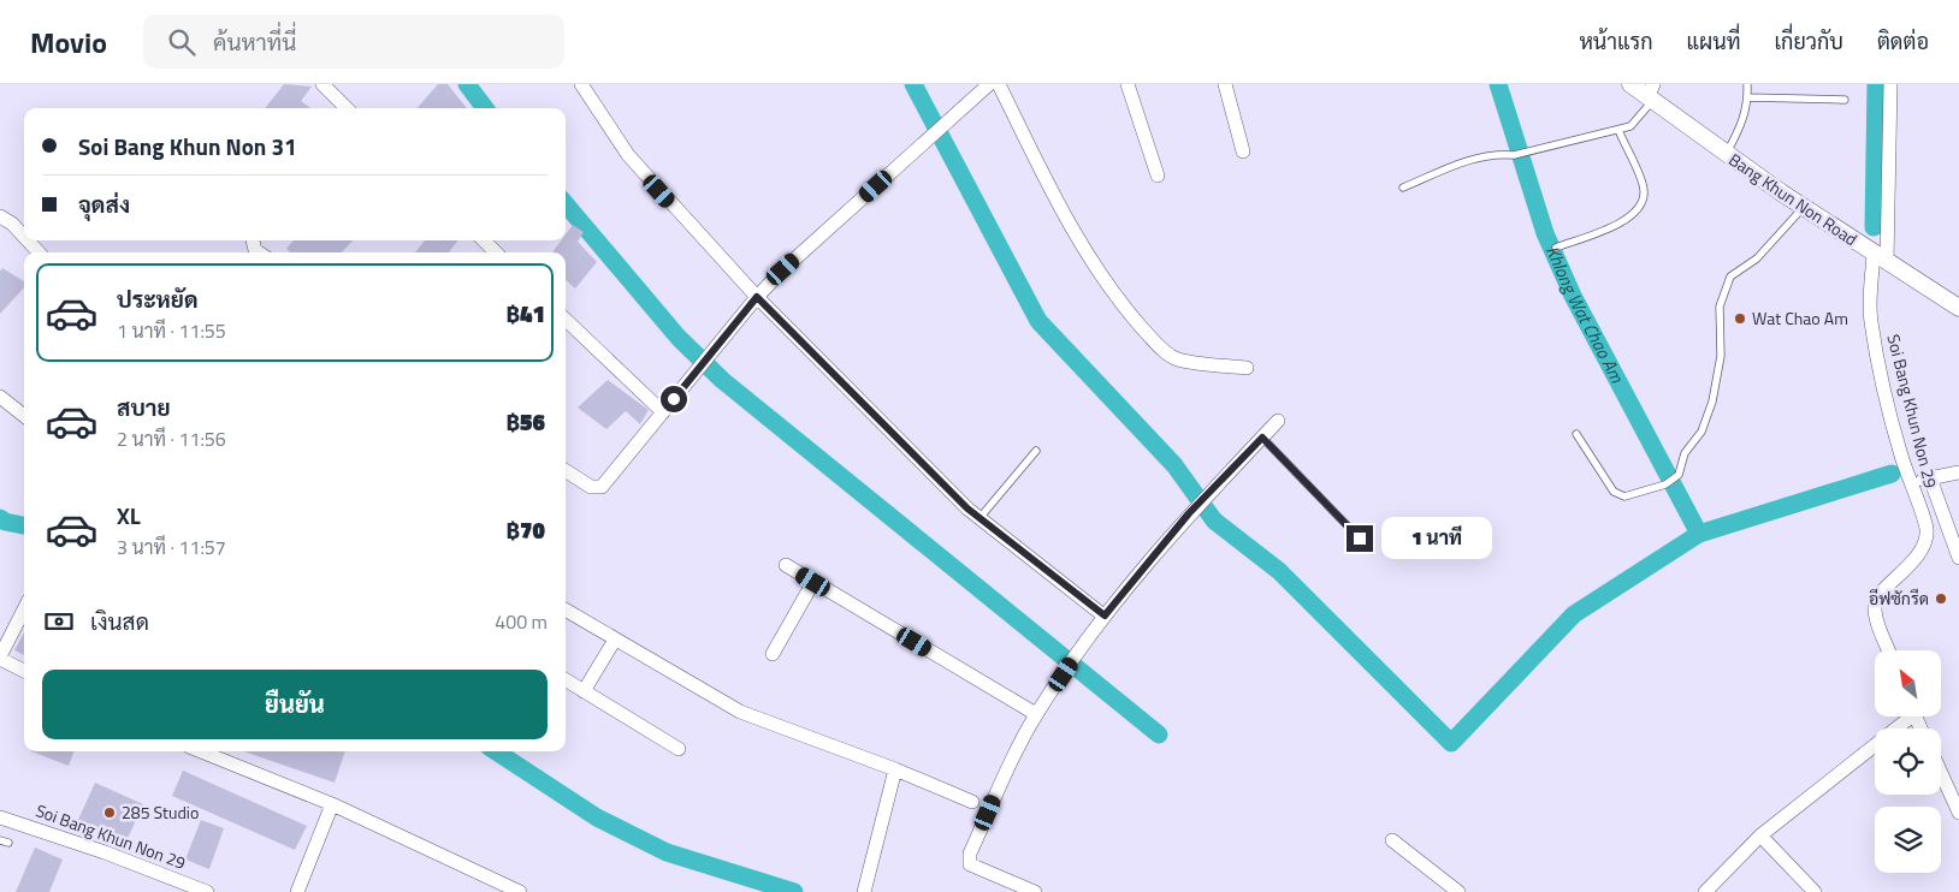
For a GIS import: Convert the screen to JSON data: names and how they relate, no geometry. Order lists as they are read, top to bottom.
{
  "streets": {
    "street": ["Bang Khun Non Road", "Soi Bang Khun Non 29"]
  },
  "crossings": [
    ["Bang Khun Non Road", "Soi Bang Khun Non 29"]
  ],
  "water": ["Khlong Wat Chao Am"],
  "places": ["Wat Chao Am", "อีฟซักรีด", "285 Studio"],
  "north": "top left",
  "page": {
    "header": "Movio",
    "search": "ค้นหาที่นี่",
    "nav": [
      "หน้าแรก",
      "แผนที่",
      "เกี่ยวกับ",
      "ติดต่อ"
    ],
    "banner": ["Soi Bang Khun Non 31", "จุดส่ง"],
    "list": [
      {
        "name": "ประหยัด",
        "note": "1 นาที · 11:55",
        "value": "฿41"
      },
      {
        "name": "สบาย",
        "note": "2 นาที · 11:56",
        "value": "฿56"
      },
      {
        "name": "XL",
        "note": "3 นาที · 11:57",
        "value": "฿70"
      }
    ],
    "bubble": "1 นาที",
    "pay": ["เงินสด", "400 m"],
    "buttons": "ยืนยัน"
  }
}
